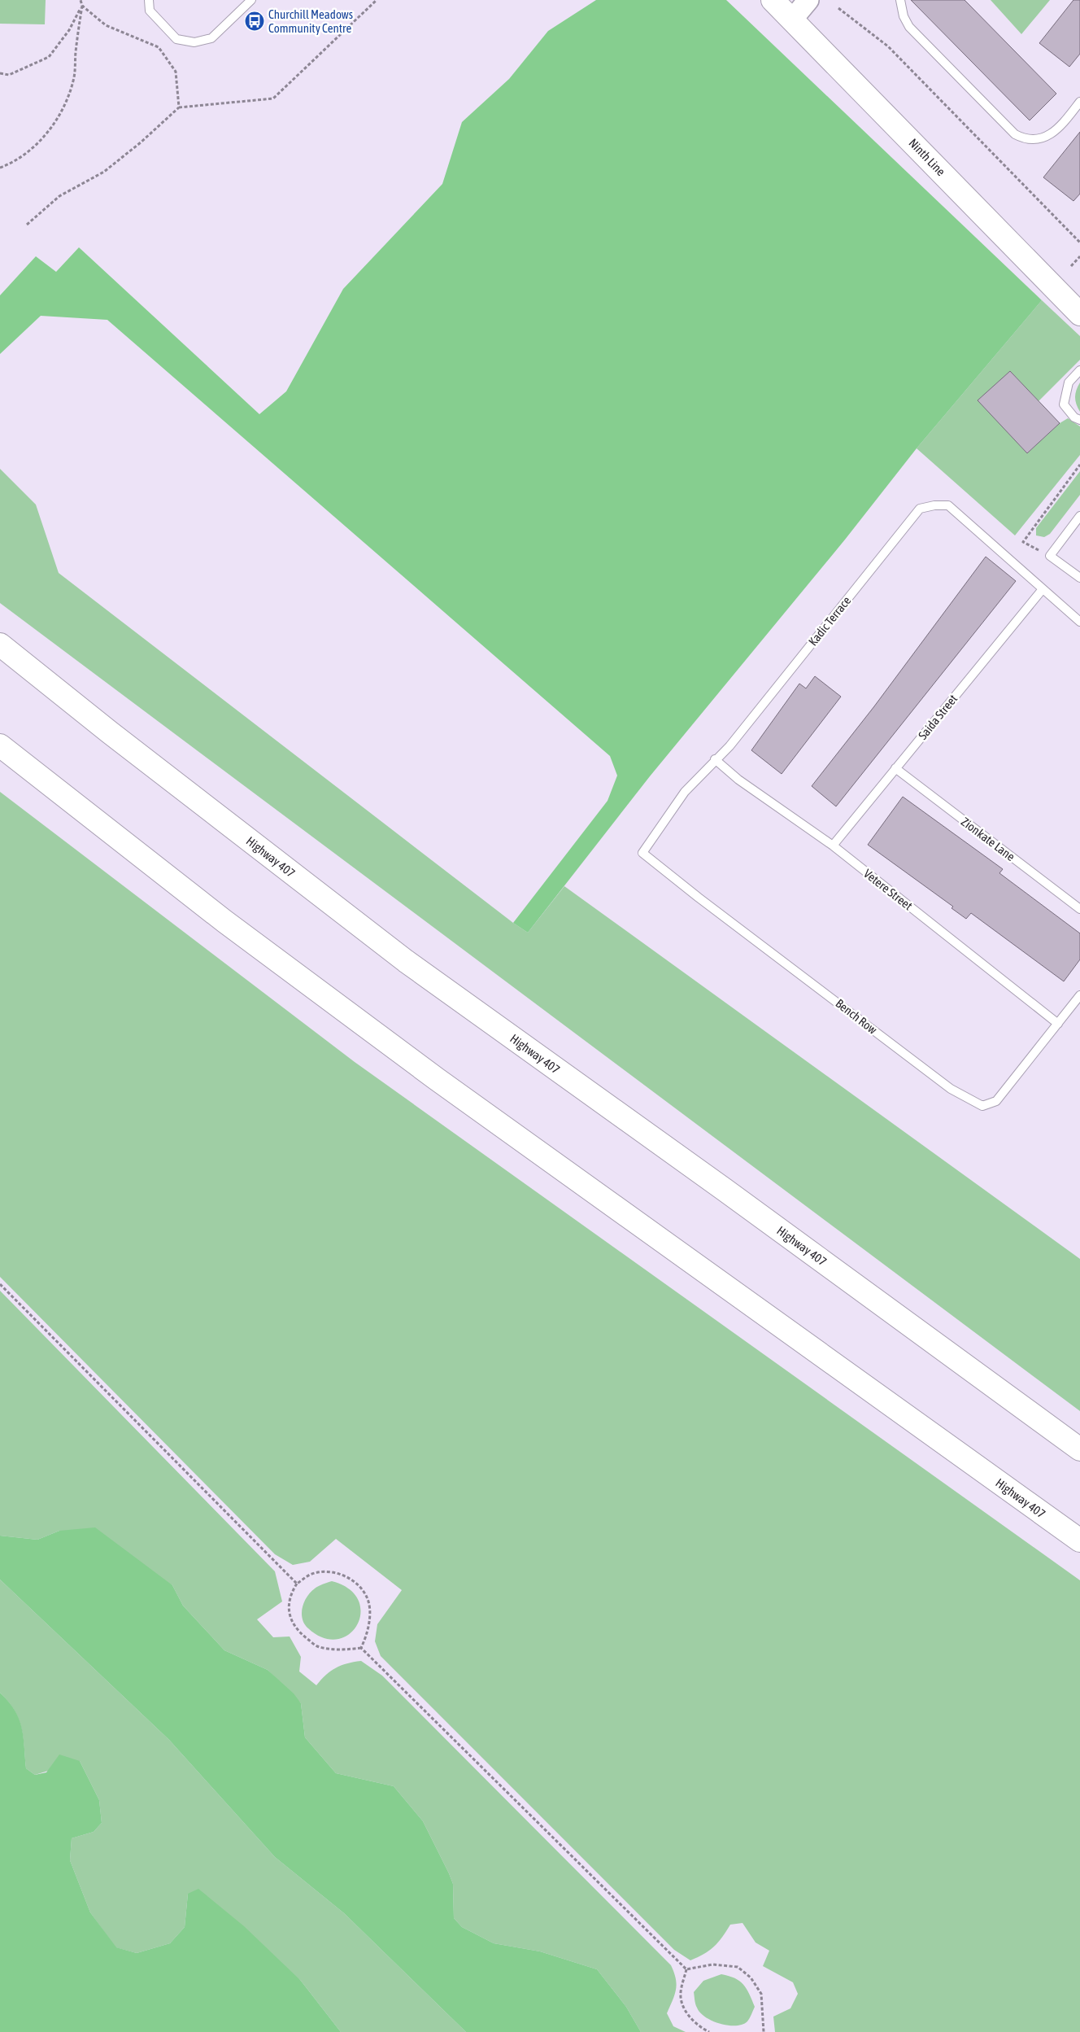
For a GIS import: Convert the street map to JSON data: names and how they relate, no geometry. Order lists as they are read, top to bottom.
{
  "streets": {
    "main road": ["Ninth Line", "Highway 407"],
    "lane": [
      "Kadic Terrace",
      "Saida Street",
      "Zionkate Lane",
      "Vetere Street",
      "Bench Row"
    ]
  },
  "crossings": [
    ["Kadic Terrace", "Saida Street"],
    ["Kadic Terrace", "Vetere Street"],
    ["Kadic Terrace", "Bench Row"],
    ["Saida Street", "Zionkate Lane"],
    ["Saida Street", "Vetere Street"],
    ["Vetere Street", "Bench Row"]
  ],
  "places": {
    "bus stop": ["Churchill Meadows Community Centre"]
  }
}
